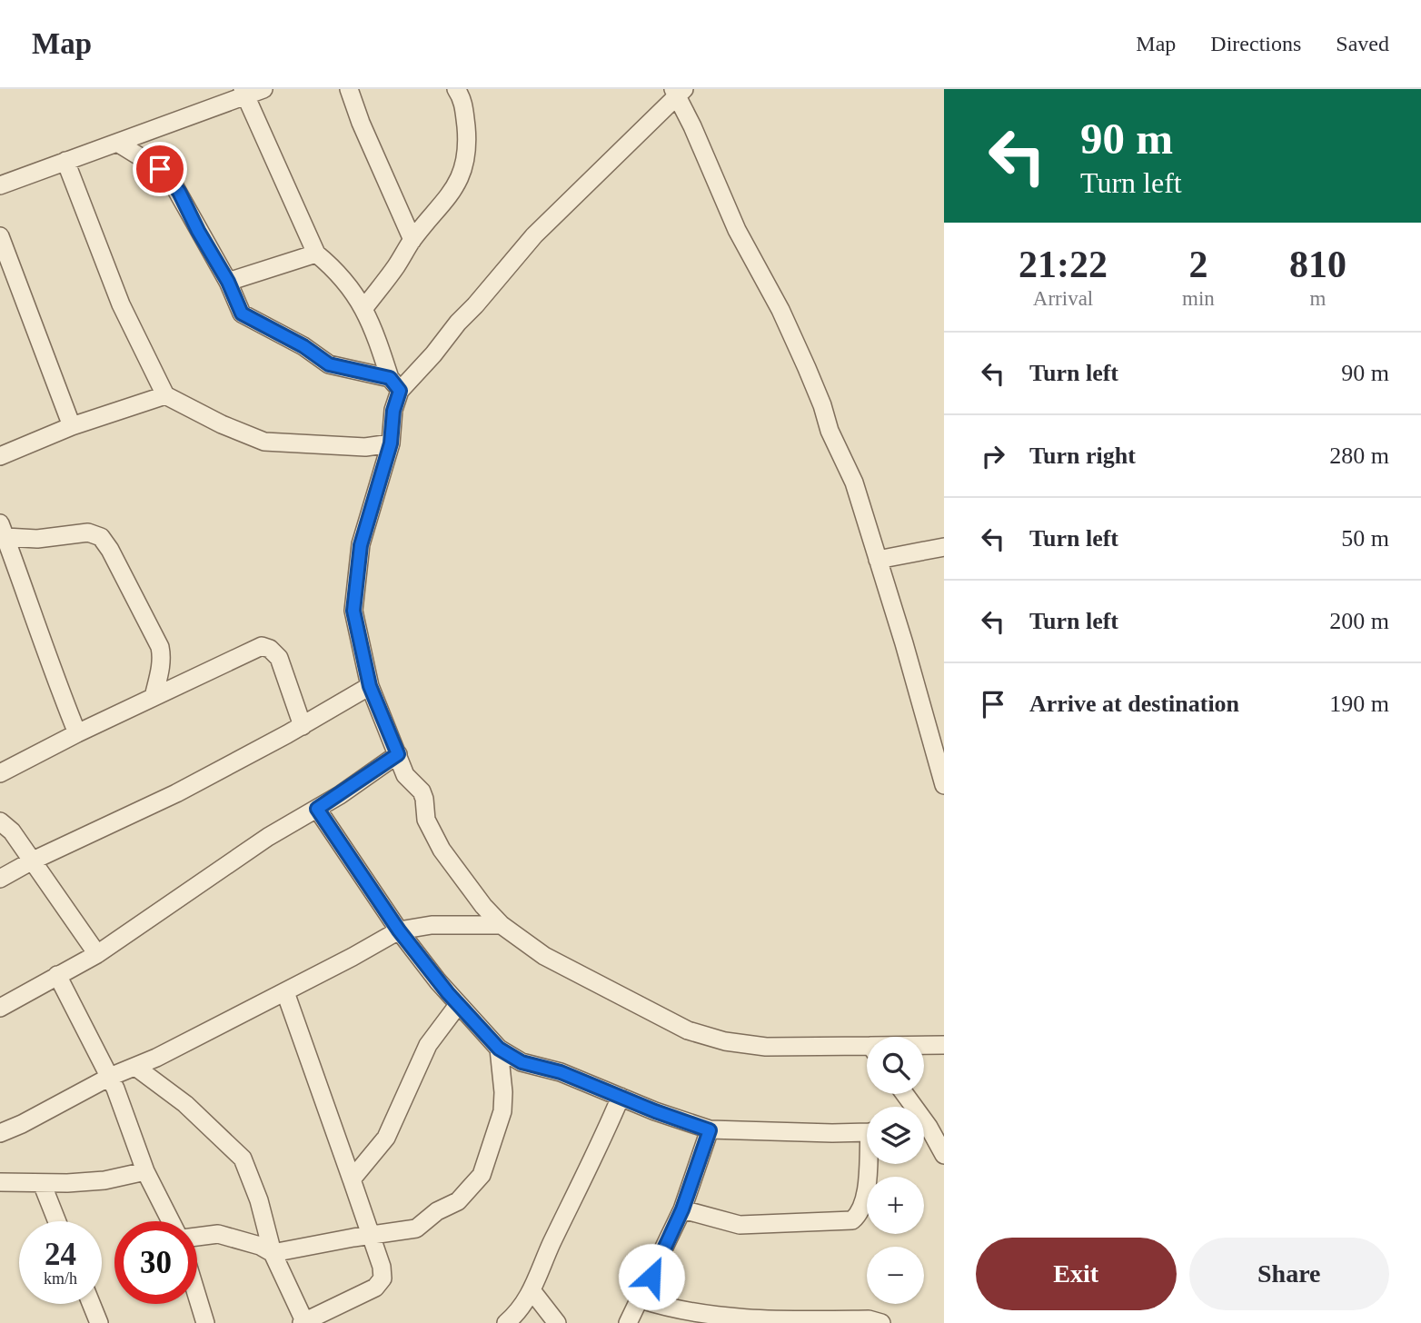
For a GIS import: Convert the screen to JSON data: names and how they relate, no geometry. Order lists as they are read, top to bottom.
{
  "page": {
    "header": "Map",
    "nav": ["Map", "Directions", "Saved"],
    "turn": ["90 m", "Turn left"],
    "eta": [
      "21:22",
      "Arrival",
      "2",
      "min",
      "810",
      "m"
    ],
    "list": [
      {
        "name": "Turn left",
        "value": "90 m"
      },
      {
        "name": "Turn right",
        "value": "280 m"
      },
      {
        "name": "Turn left",
        "value": "50 m"
      },
      {
        "name": "Turn left",
        "value": "200 m"
      },
      {
        "name": "Arrive at destination",
        "value": "190 m"
      }
    ],
    "map_buttons": ["+", "−"],
    "speed": "24 km/h",
    "limit": "30",
    "buttons": ["Exit", "Share"]
  }
}
